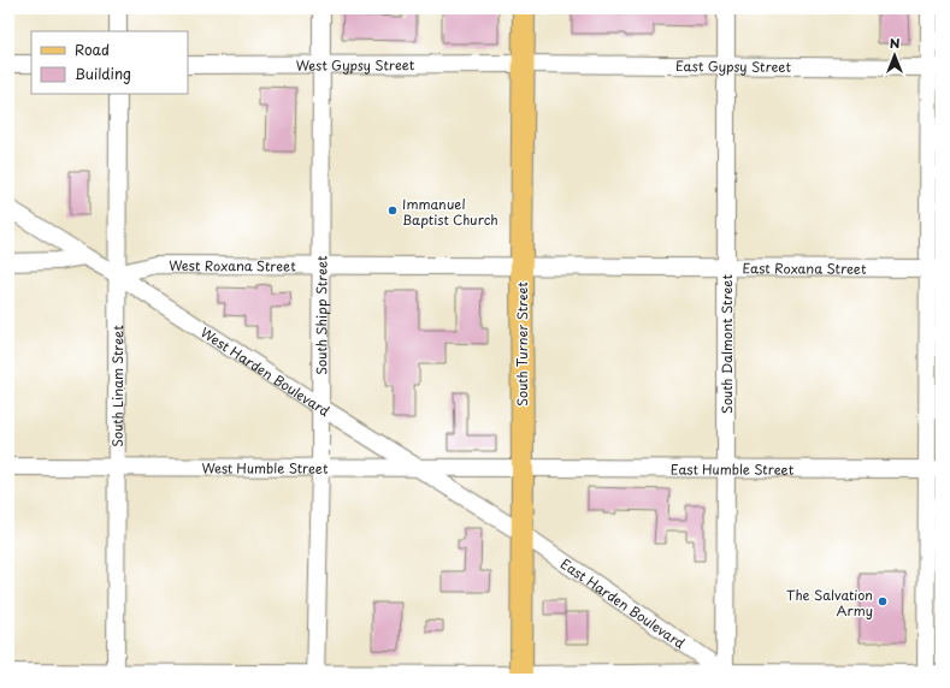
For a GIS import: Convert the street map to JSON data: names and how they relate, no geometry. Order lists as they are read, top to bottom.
{
  "streets": {
    "main road": ["South Turner Street"],
    "street": [
      "West Gypsy Street",
      "East Gypsy Street",
      "West Roxana Street",
      "East Roxana Street",
      "South Shipp Street",
      "South Dalmont Street",
      "West Harden Boulevard",
      "South Linam Street",
      "West Humble Street",
      "East Humble Street",
      "East Harden Boulevard"
    ]
  },
  "crossings": [
    ["West Gypsy Street", "East Gypsy Street"],
    ["West Gypsy Street", "South Shipp Street"],
    ["West Gypsy Street", "South Turner Street"],
    ["East Gypsy Street", "South Turner Street"],
    ["East Gypsy Street", "South Dalmont Street"],
    ["West Roxana Street", "East Roxana Street"],
    ["West Roxana Street", "South Shipp Street"],
    ["West Roxana Street", "South Turner Street"],
    ["West Roxana Street", "West Harden Boulevard"],
    ["West Roxana Street", "South Linam Street"],
    ["East Roxana Street", "South Turner Street"],
    ["East Roxana Street", "South Dalmont Street"],
    ["South Shipp Street", "West Harden Boulevard"],
    ["South Shipp Street", "West Humble Street"],
    ["South Turner Street", "West Harden Boulevard"],
    ["South Turner Street", "West Humble Street"],
    ["South Turner Street", "East Humble Street"],
    ["South Turner Street", "East Harden Boulevard"],
    ["South Dalmont Street", "East Humble Street"],
    ["South Dalmont Street", "East Harden Boulevard"],
    ["West Harden Boulevard", "South Linam Street"],
    ["West Harden Boulevard", "West Humble Street"],
    ["West Harden Boulevard", "East Harden Boulevard"],
    ["South Linam Street", "West Humble Street"],
    ["West Humble Street", "East Humble Street"]
  ],
  "places": ["Immanuel Baptist Church", "The Salvation Army"],
  "legend": ["Road", "Building"],
  "north": "top"
}
